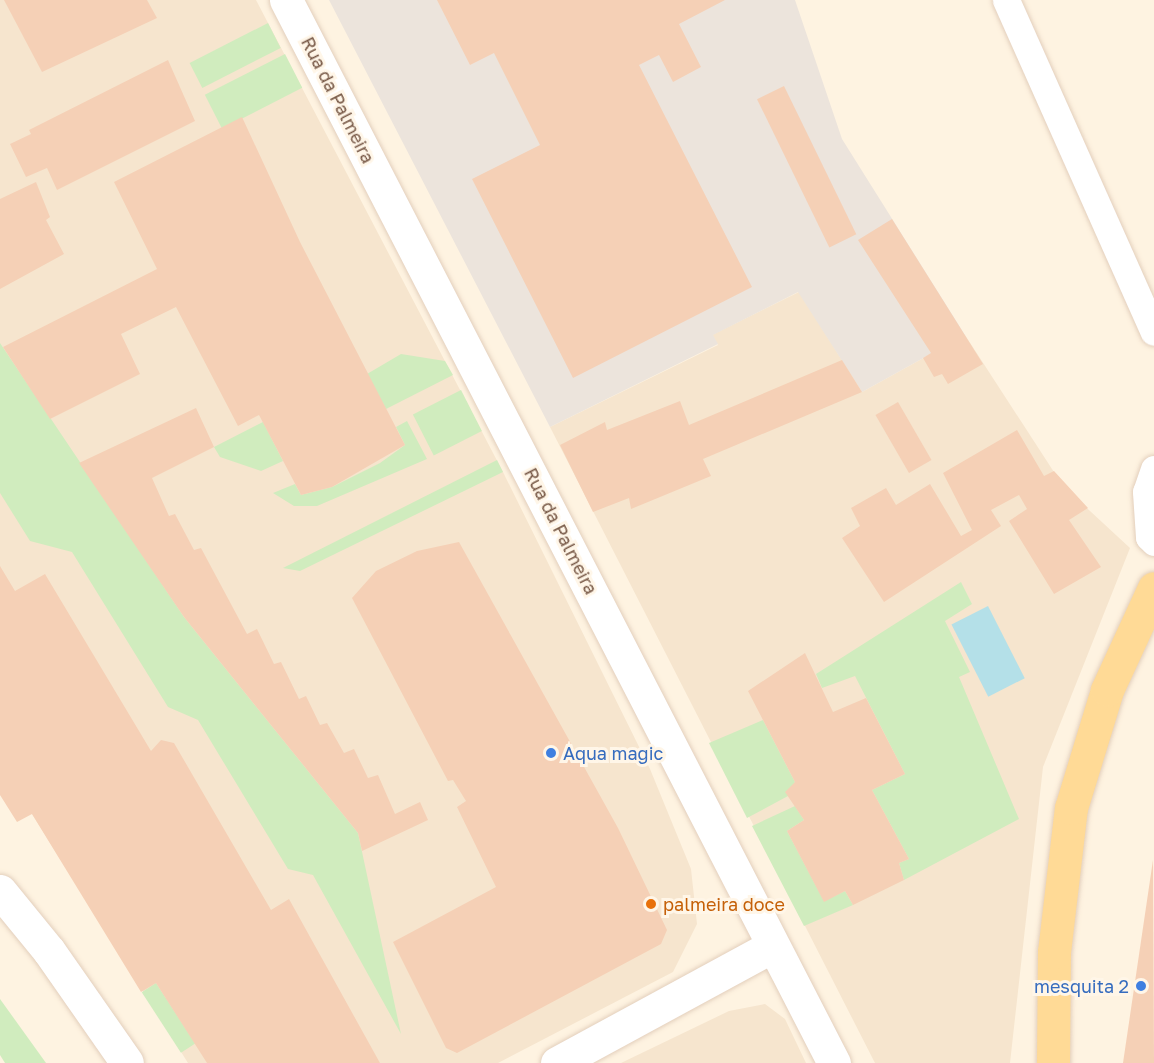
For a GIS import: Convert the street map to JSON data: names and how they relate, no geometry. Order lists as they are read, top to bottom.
{
  "streets": {
    "street": ["Rua da Palmeira"]
  },
  "places": ["Aqua magic", "palmeira doce", "mesquita 2"]
}
